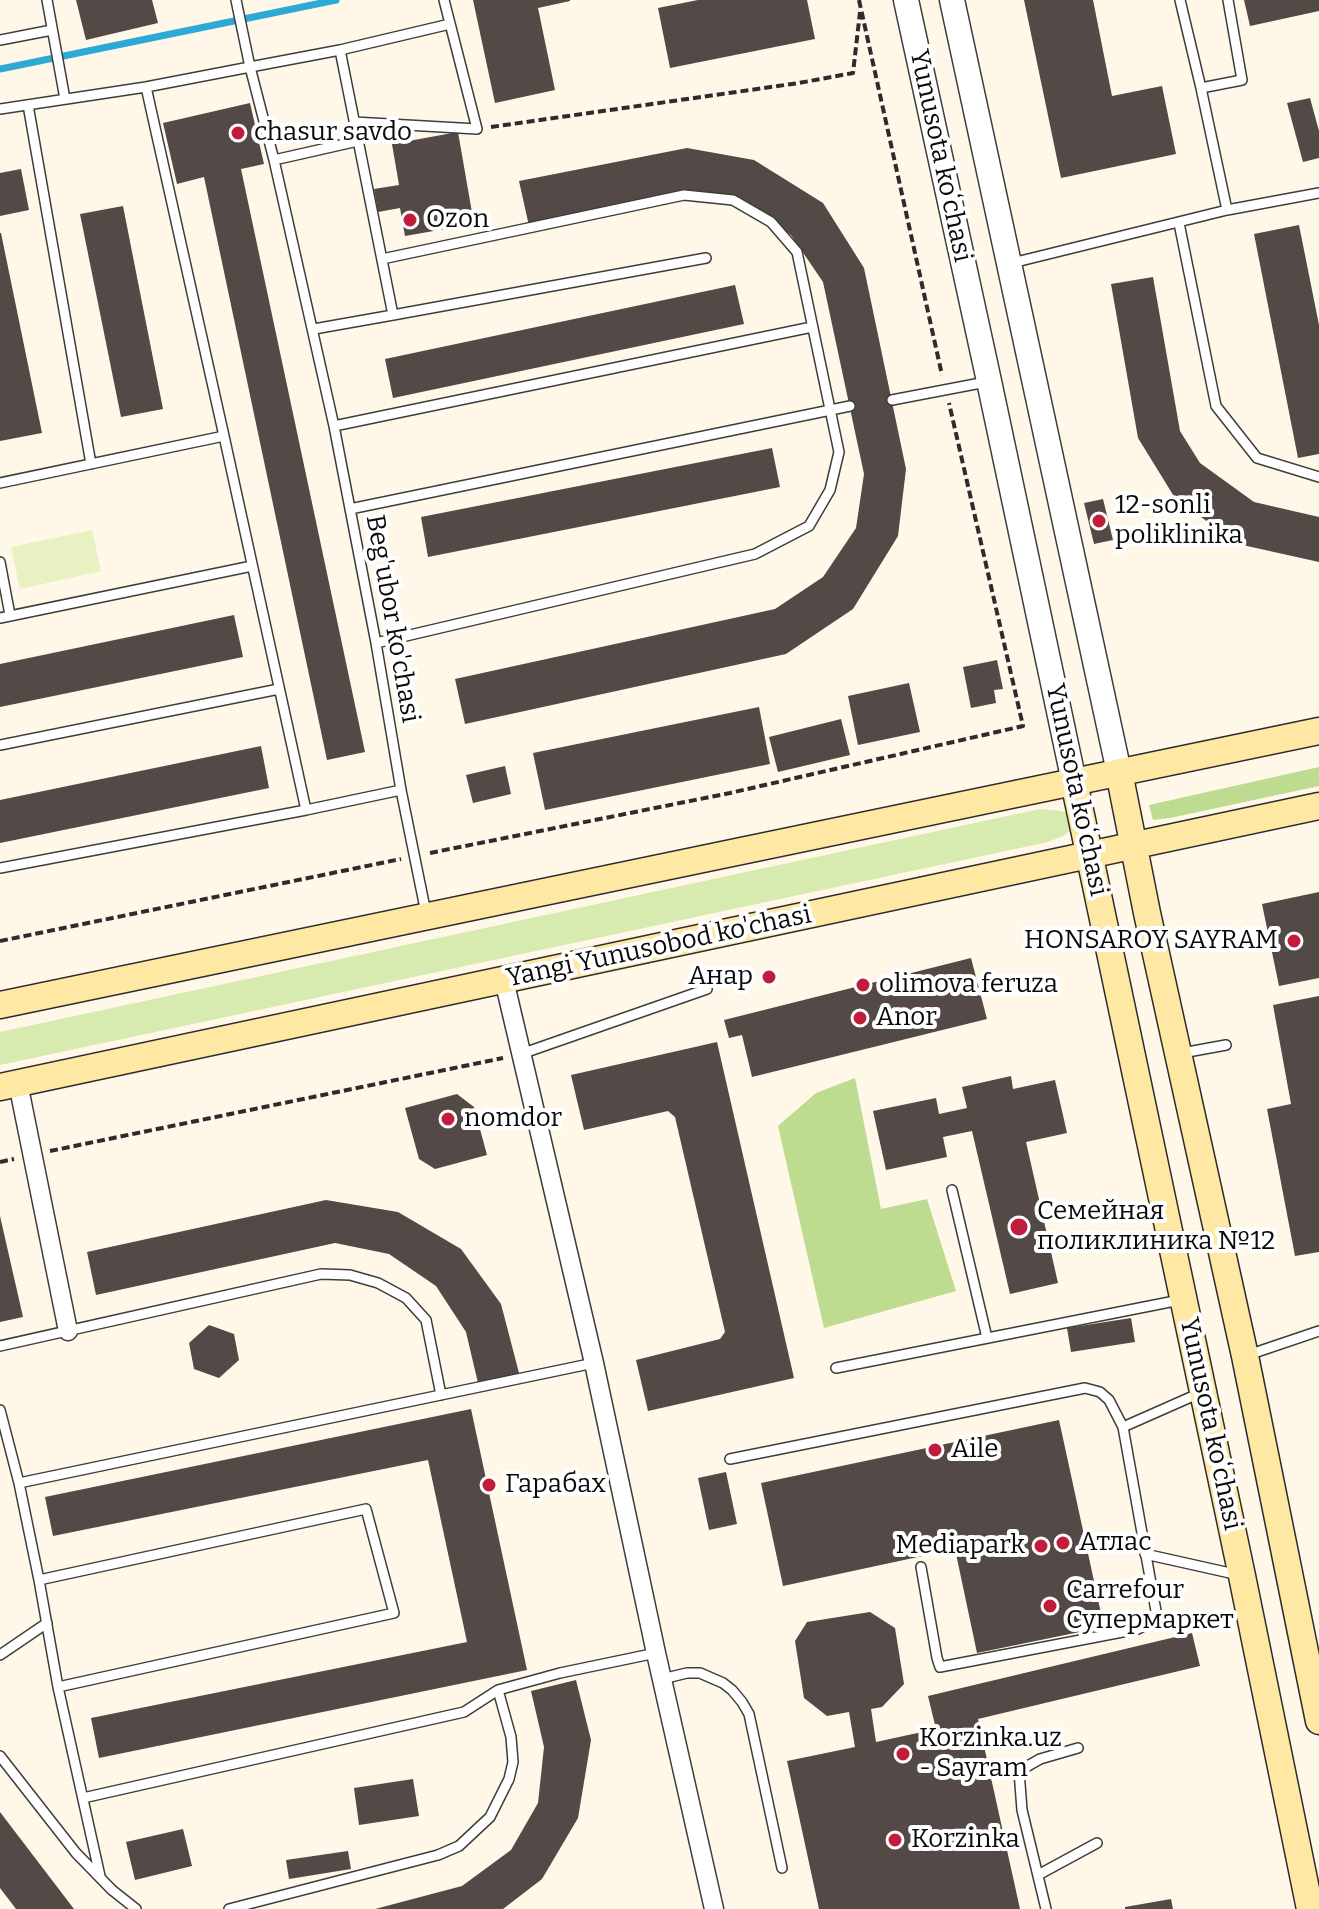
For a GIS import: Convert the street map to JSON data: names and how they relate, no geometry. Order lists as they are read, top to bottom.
{
  "streets": {
    "main road": ["Yunusota koʻchasi", "Yangi Yunusobod ko'chasi"],
    "lane": ["Beg'ubor ko'chasi"]
  },
  "crossings": [
    ["Yunusota koʻchasi", "Yangi Yunusobod ko'chasi"]
  ],
  "places": [
    "chasur savdo",
    "Ozon",
    "12-sonli poliklinika",
    "HONSAROY SAYRAM",
    "Анар",
    "olimova feruza",
    "Anor",
    "nomdor",
    "Семейная поликлиника №12",
    "Aile",
    "Гарабах",
    "Атлас",
    "Mediapark",
    "Carrefour Супермаркет",
    "Korzinka.uz - Sayram",
    "Korzinka"
  ]
}
